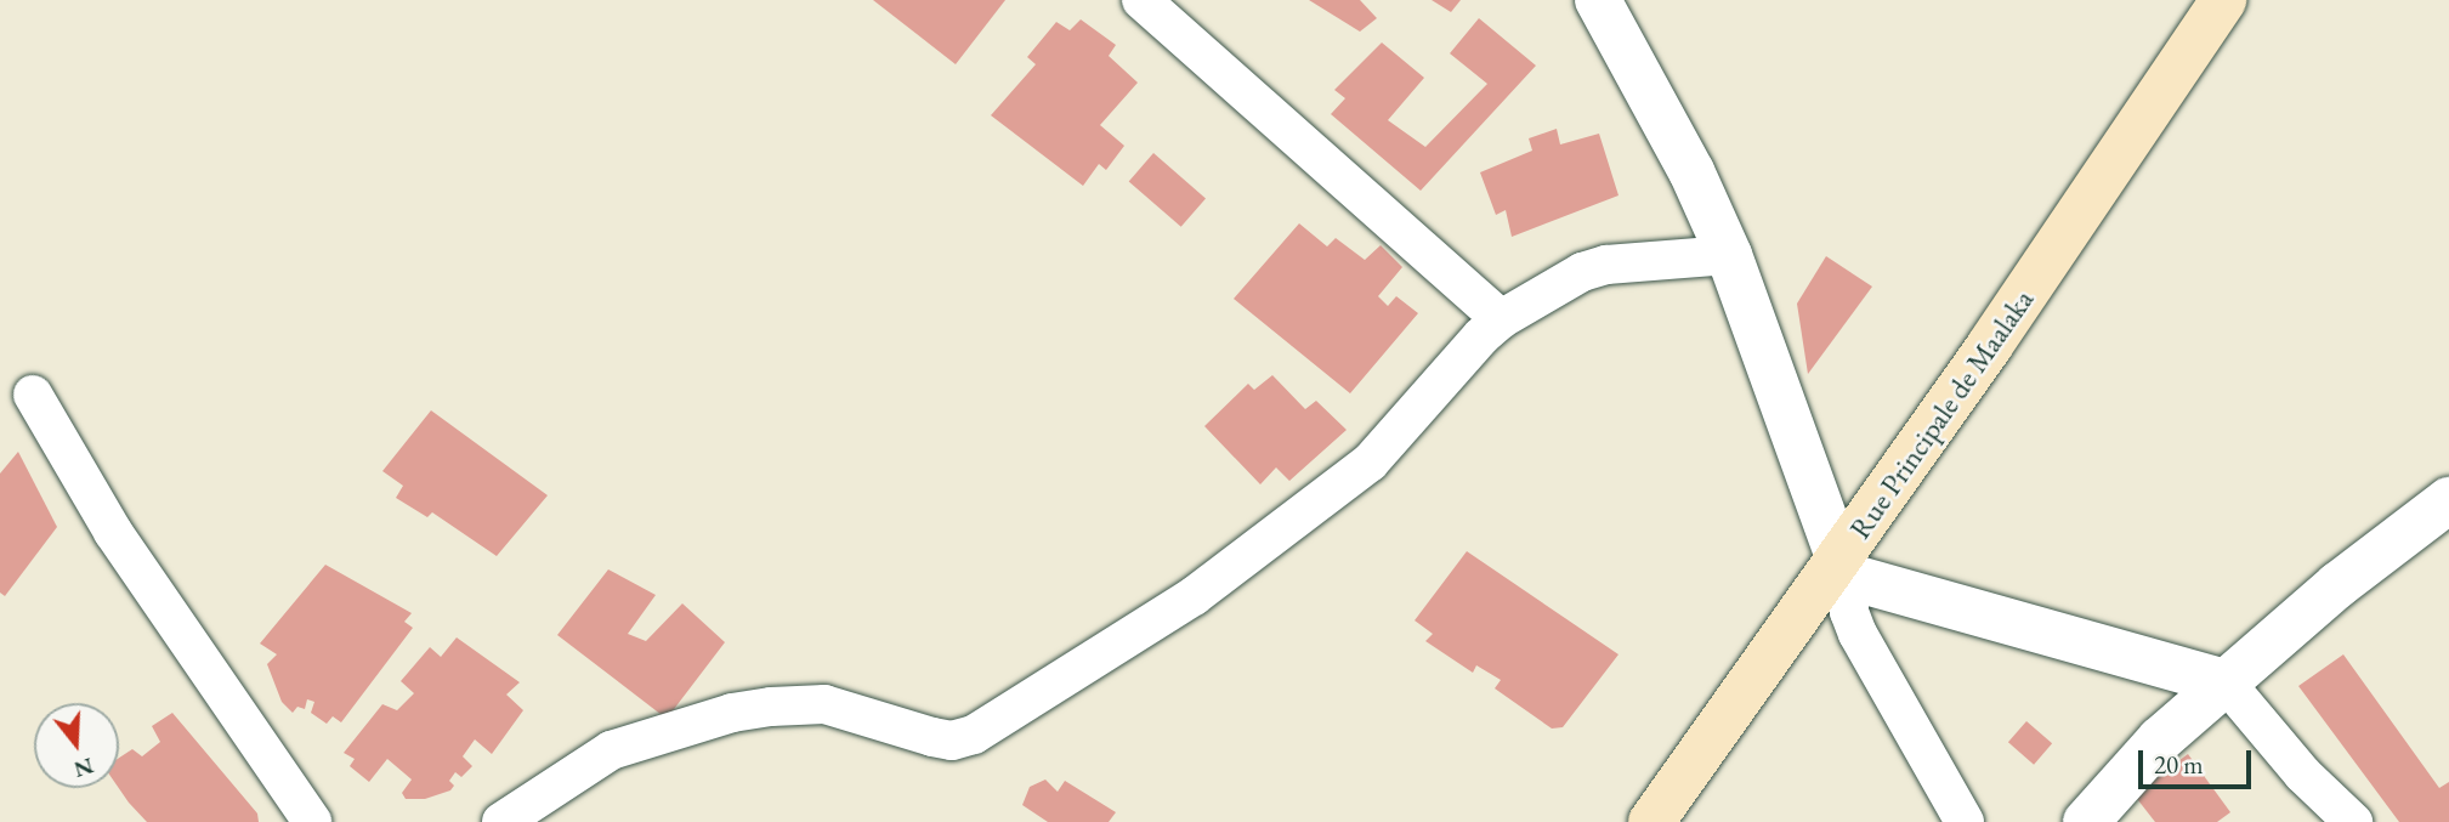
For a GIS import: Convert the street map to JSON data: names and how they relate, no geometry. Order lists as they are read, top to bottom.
{
  "streets": {
    "main road": ["Rue Principale de Maalaka"]
  },
  "scale_bar": "20 m",
  "north": "bottom"
}
